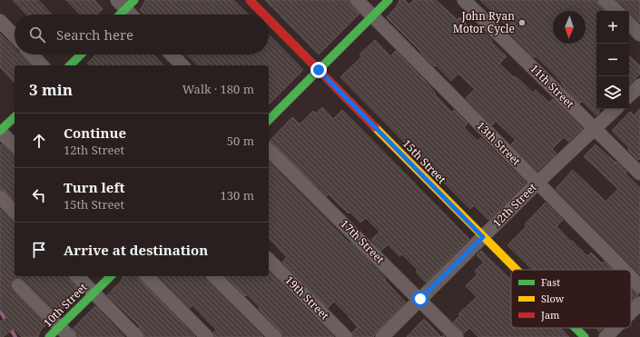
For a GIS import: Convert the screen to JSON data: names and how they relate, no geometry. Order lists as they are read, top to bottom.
{
  "streets": {
    "street": [
      "11th Street",
      "13th Street",
      "15th Street",
      "12th Street",
      "17th Street",
      "19th Street",
      "10th Street"
    ]
  },
  "crossings": [
    ["11th Street", "12th Street"],
    ["13th Street", "12th Street"],
    ["15th Street", "12th Street"],
    ["12th Street", "17th Street"]
  ],
  "places": ["John Ryan Motor Cycle"],
  "legend": ["Fast", "Slow", "Jam"],
  "north": "bottom",
  "page": {
    "map_buttons": ["+", "−"],
    "search": "Search here",
    "heading": ["3 min", "Walk · 180 m"],
    "list": [
      ["Continue", "12th Street", "50 m"],
      ["Turn left", "15th Street", "130 m"],
      "Arrive at destination"
    ]
  }
}
